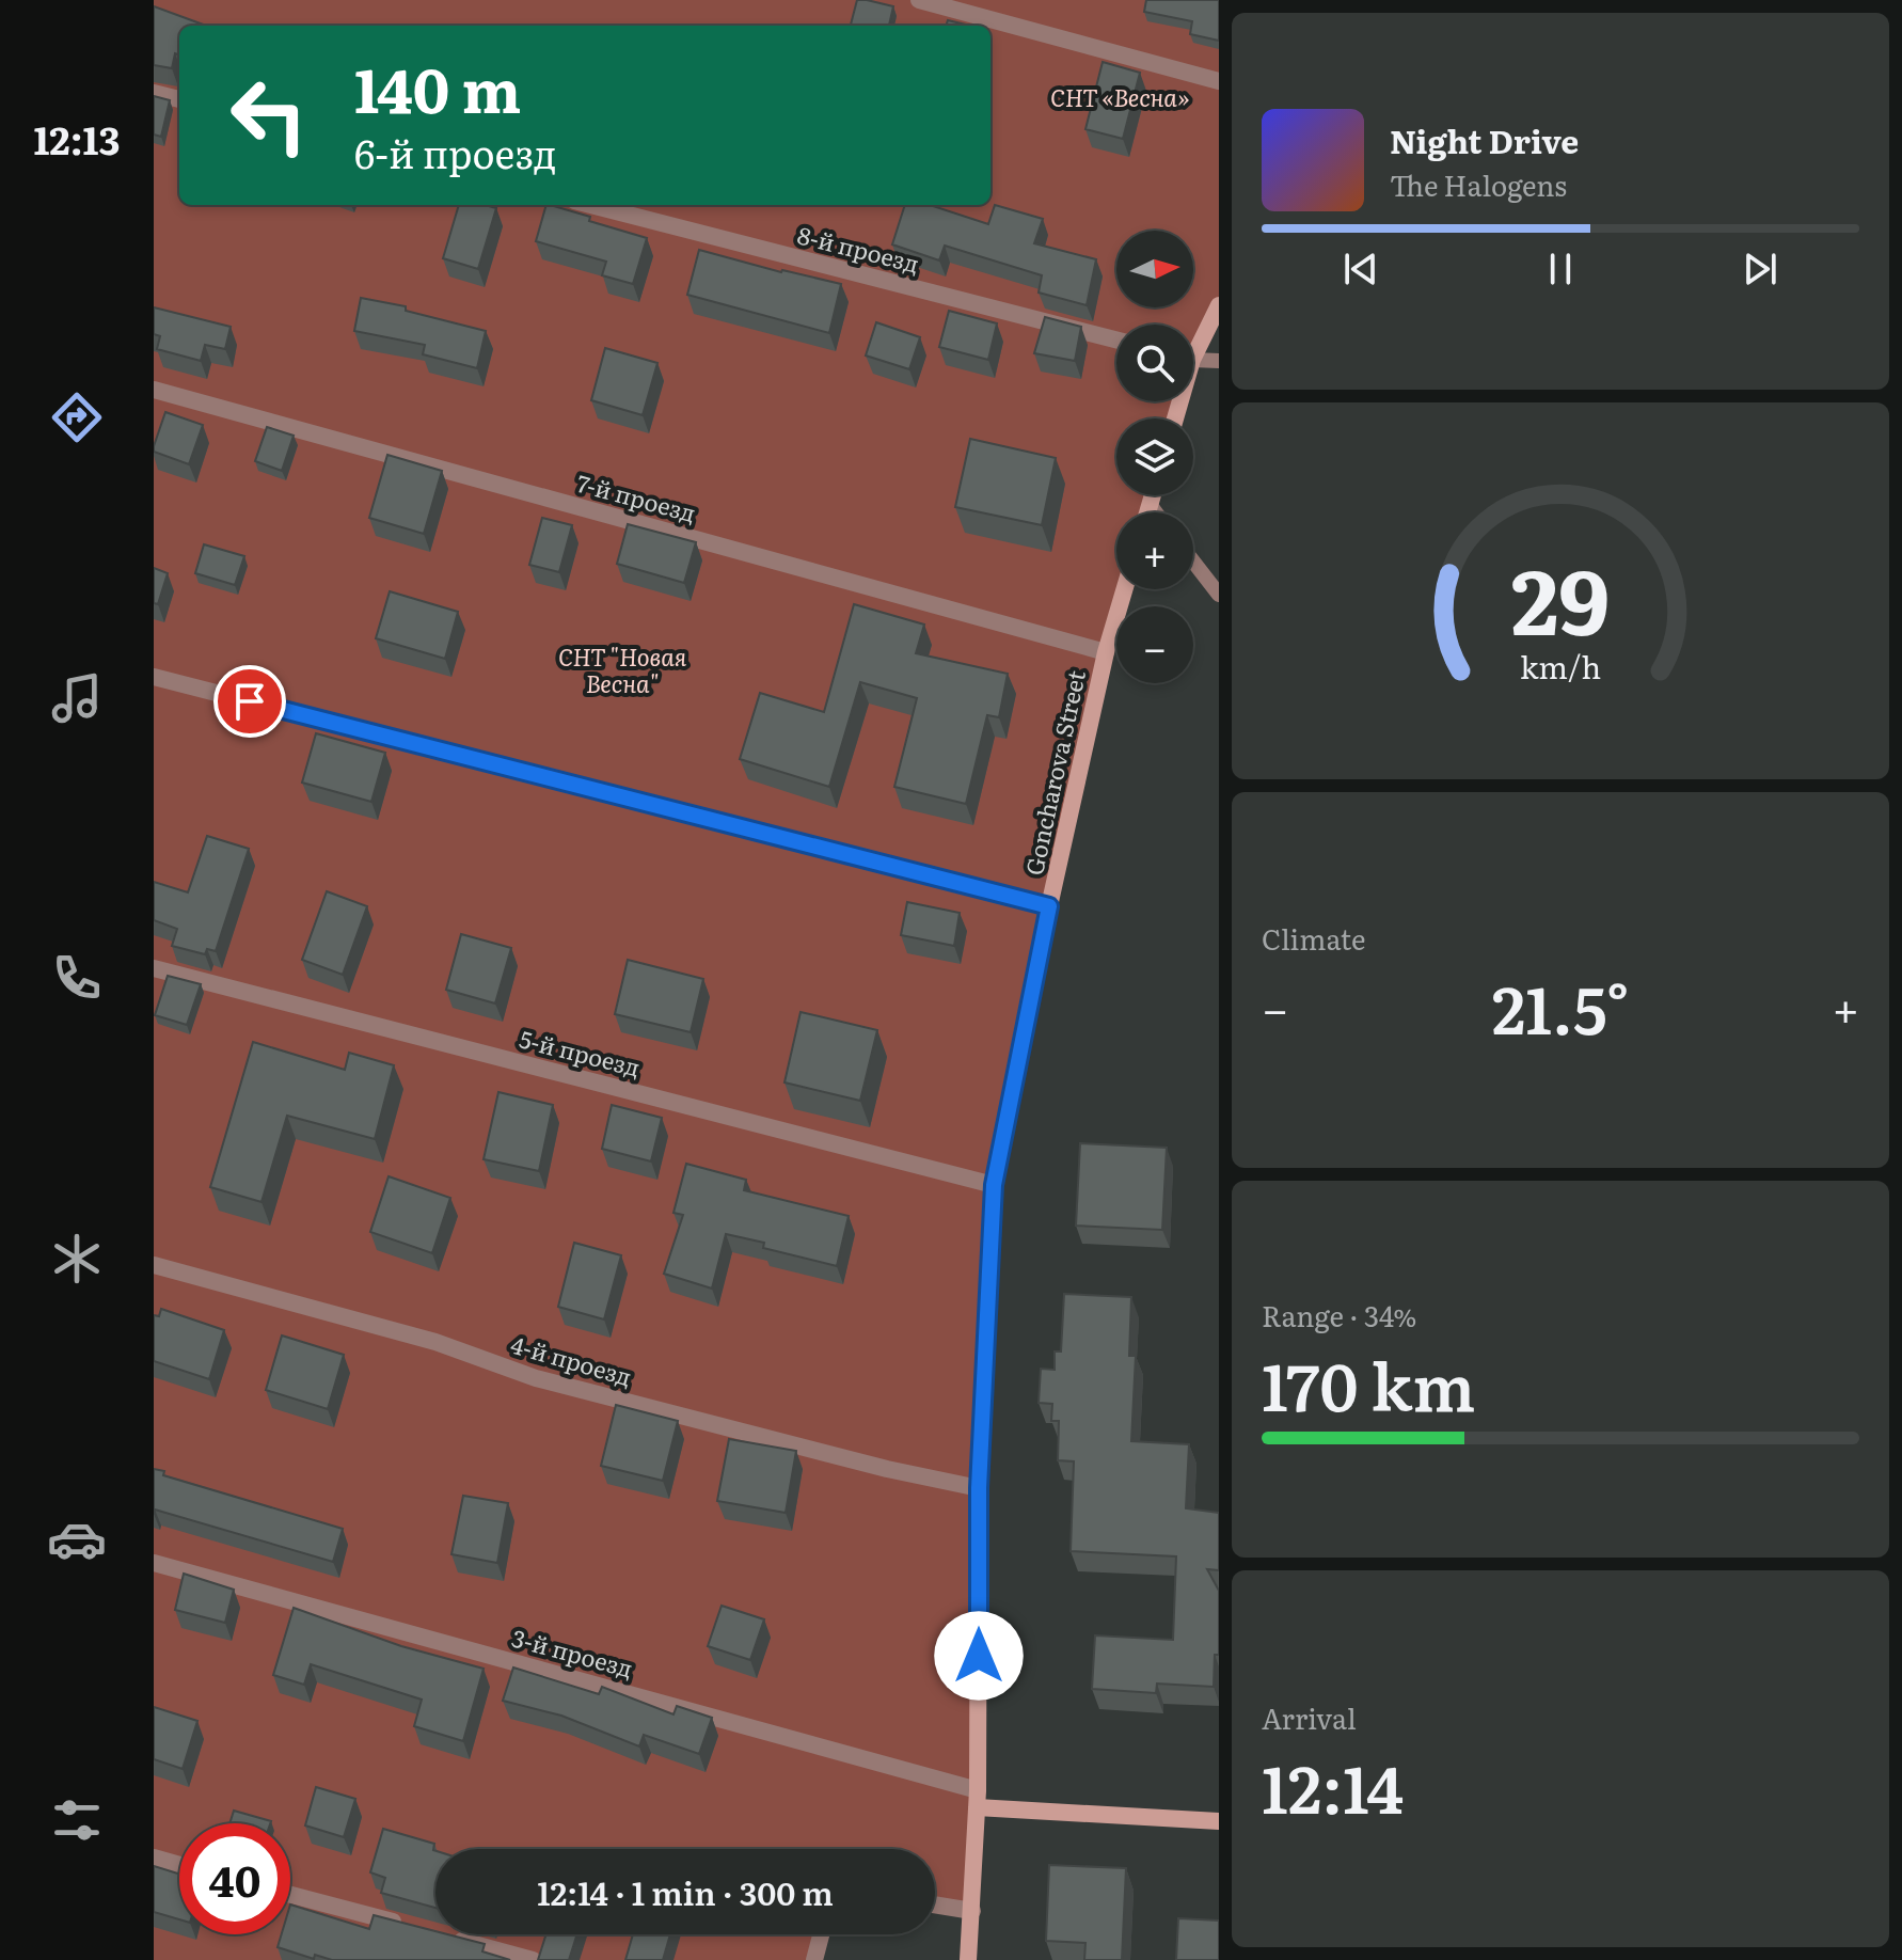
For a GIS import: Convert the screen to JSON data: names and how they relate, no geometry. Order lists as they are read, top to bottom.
{
  "streets": {
    "street": [
      "8-й проезд",
      "7-й проезд",
      "Goncharova Street",
      "5-й проезд",
      "4-й проезд",
      "3-й проезд"
    ]
  },
  "crossings": [
    ["7-й проезд", "Goncharova Street"],
    ["Goncharova Street", "5-й проезд"],
    ["Goncharova Street", "4-й проезд"],
    ["Goncharova Street", "3-й проезд"]
  ],
  "parks": ["СНТ «Весна»", "СНТ \"Новая Весна\""],
  "north": "right",
  "page": {
    "tabs": "12:13",
    "turn": ["140 m", "6-й проезд"],
    "song": ["Night Drive", "The Halogens"],
    "map_buttons": ["+", "−"],
    "tile": [
      "Climate",
      ["Range · 34%", "170 km"],
      ["Arrival", "12:14"]
    ],
    "heat": ["−", "21.5°", "+"],
    "limit": "40",
    "trip": "12:14 · 1 min · 300 m",
    "gauge": ["29", "km/h"]
  }
}
